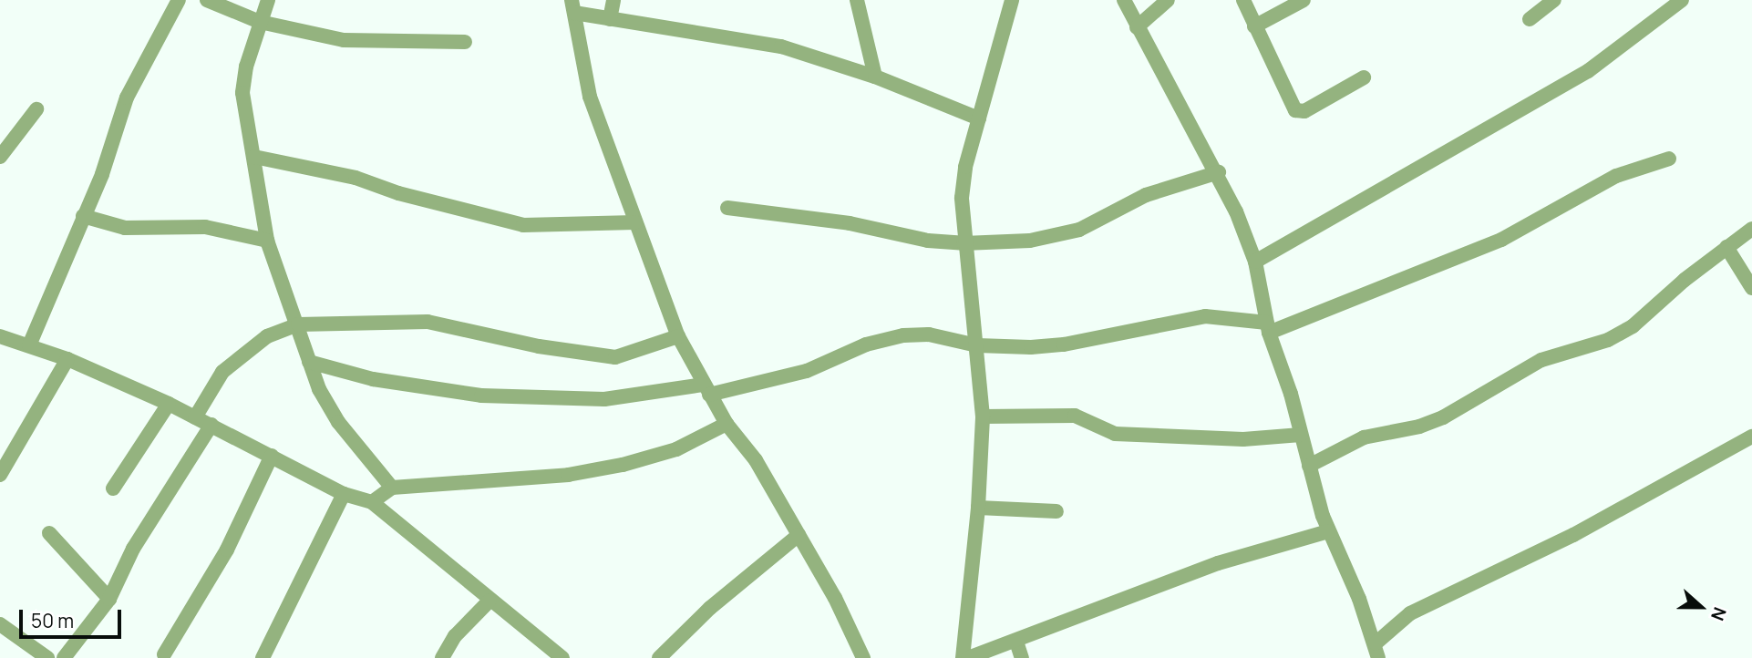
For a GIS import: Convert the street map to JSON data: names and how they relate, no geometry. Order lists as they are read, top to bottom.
{
  "scale_bar": "50 m",
  "north": "right"
}
